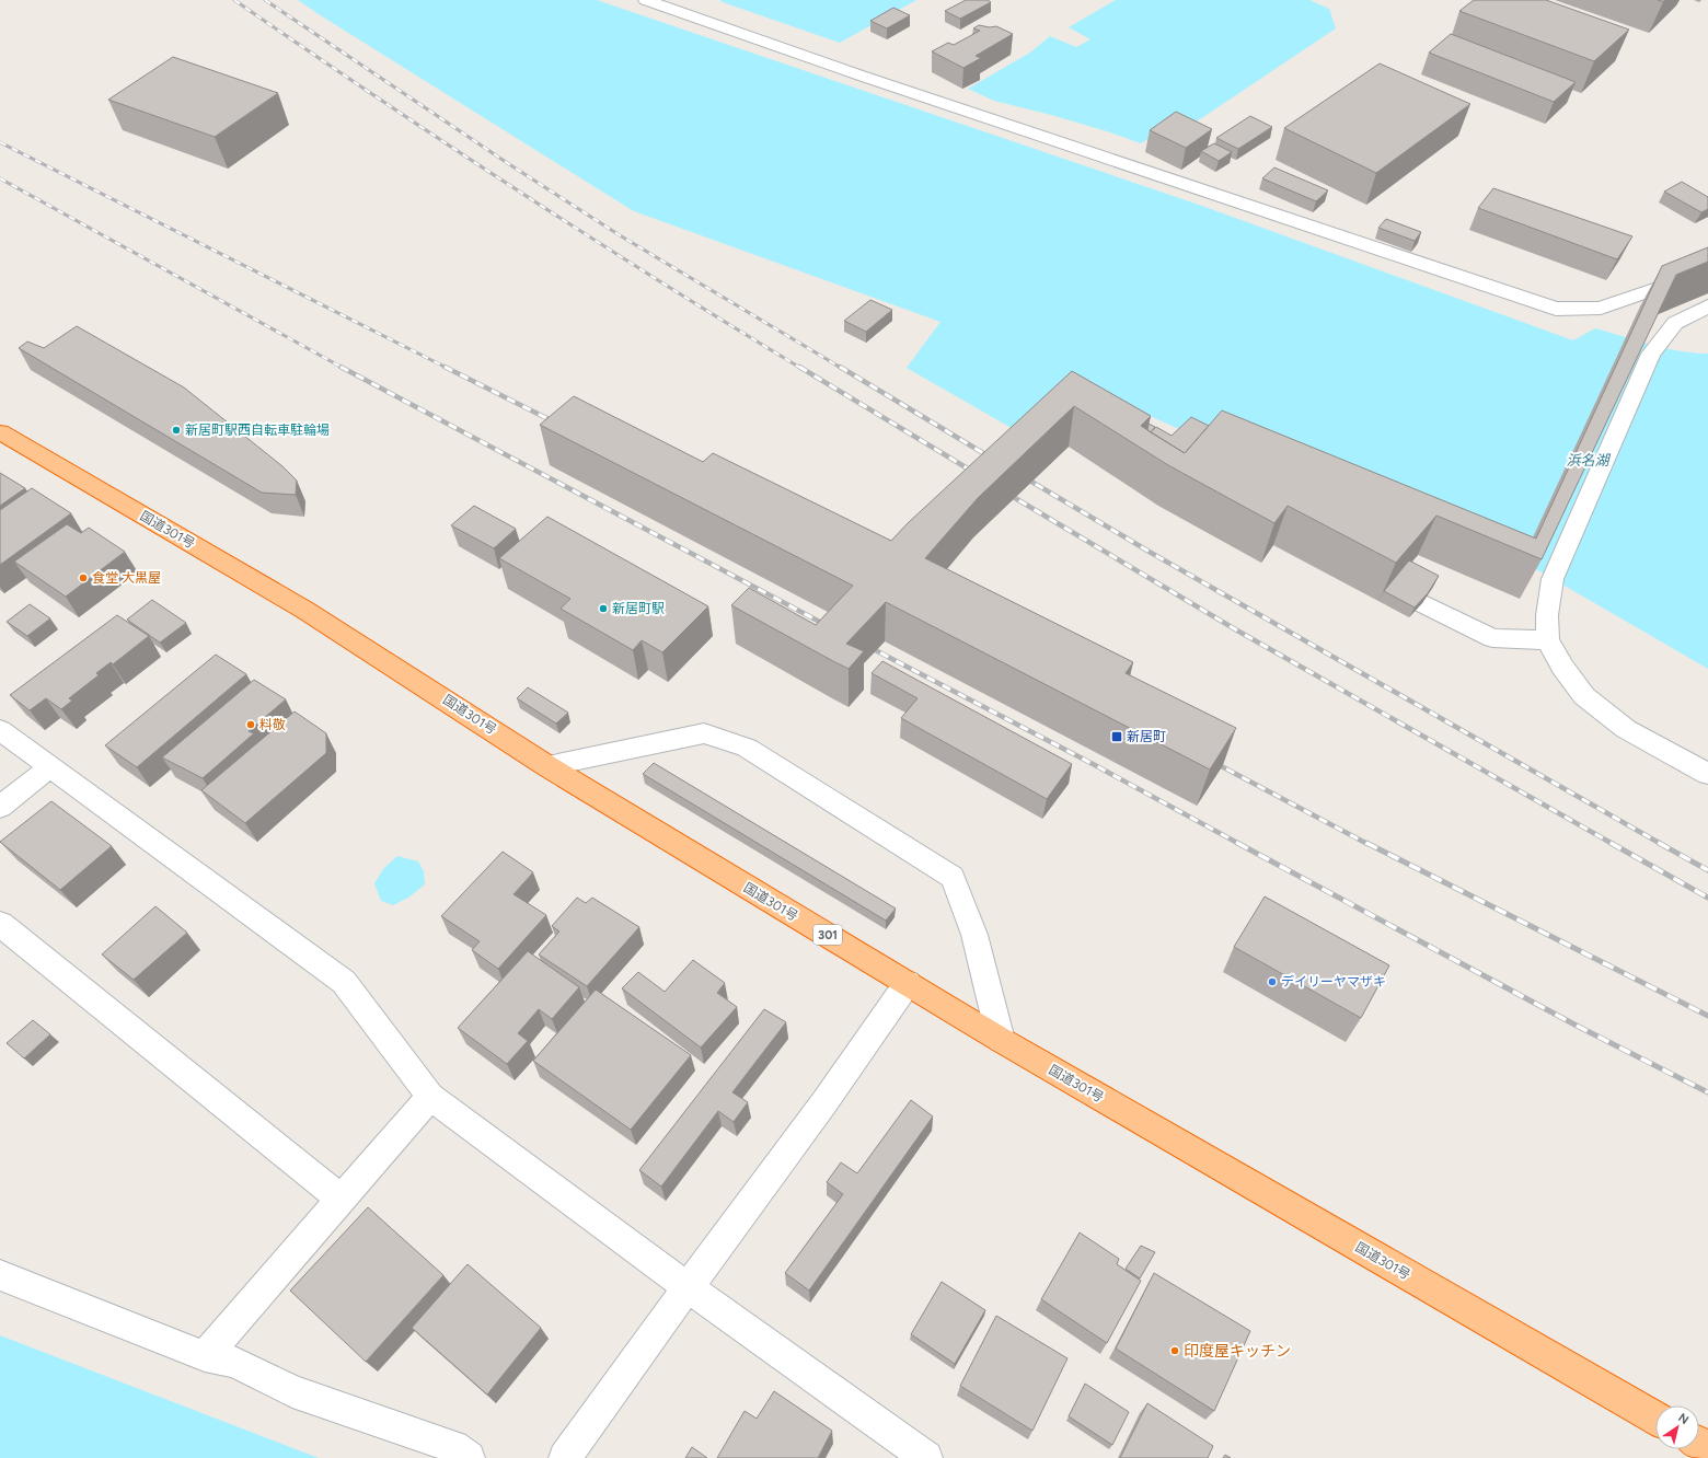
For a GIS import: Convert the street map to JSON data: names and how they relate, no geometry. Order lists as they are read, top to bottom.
{
  "streets": {
    "highway": ["国道301号", "301"]
  },
  "water": ["浜名湖"],
  "places": {
    "other": [
      "新居町駅西自転車駐輪場",
      "食堂 大黒屋",
      "新居町駅",
      "料敬",
      "デイリーヤマザキ",
      "印度屋キッチン"
    ],
    "transit": ["新居町"]
  },
  "north": "top right"
}
